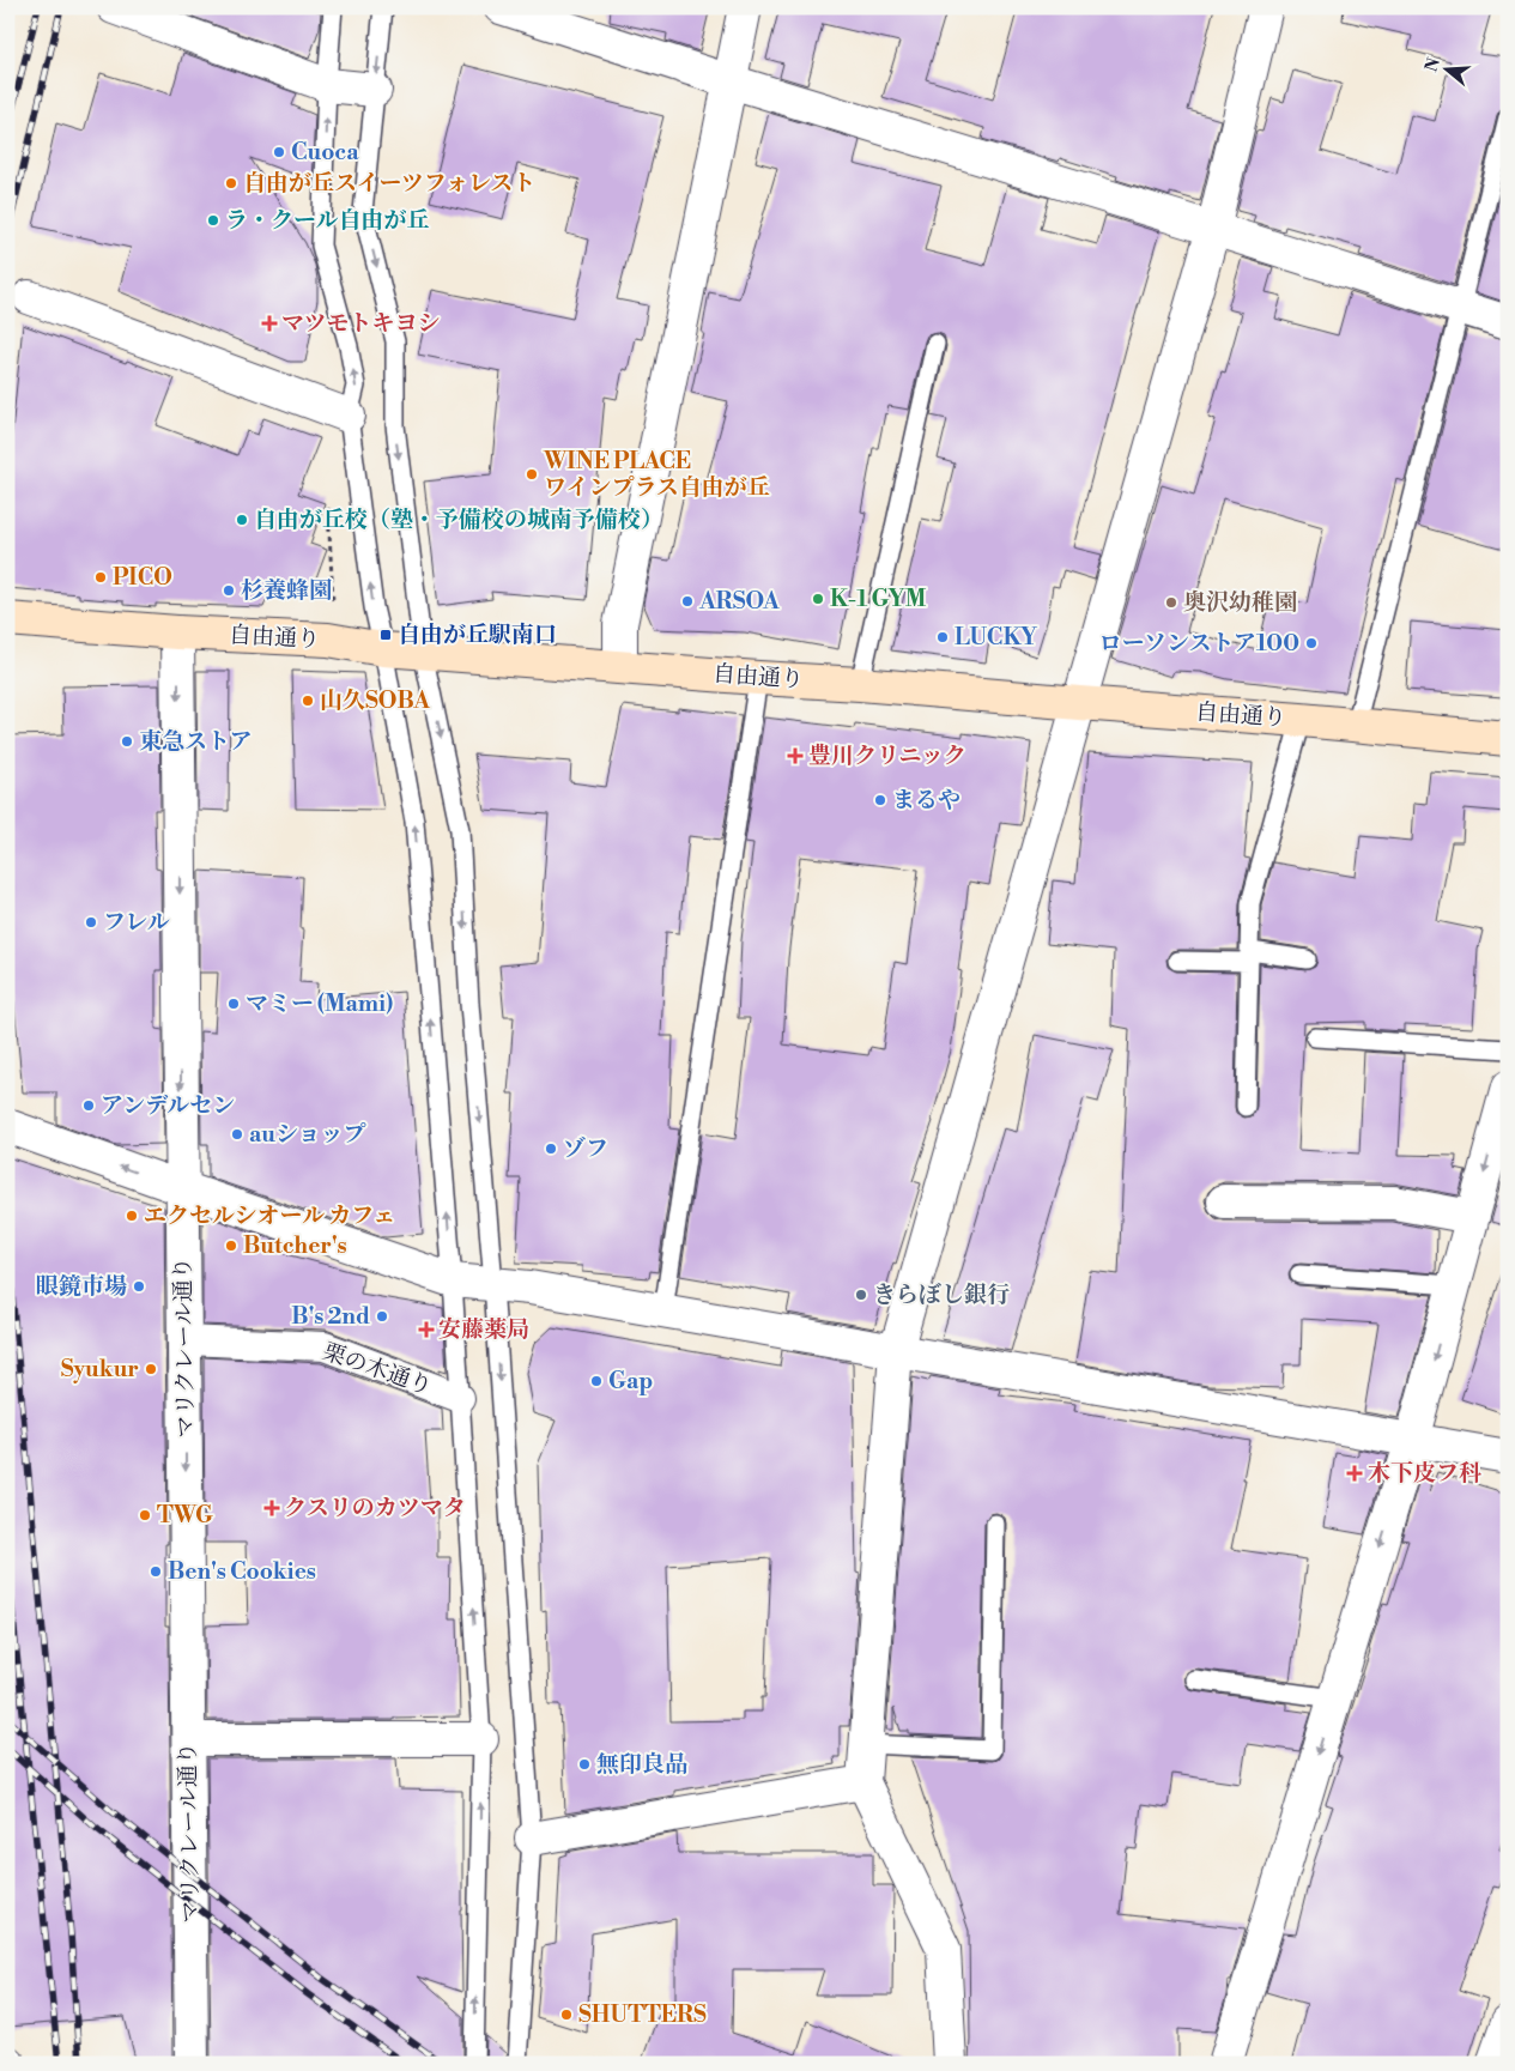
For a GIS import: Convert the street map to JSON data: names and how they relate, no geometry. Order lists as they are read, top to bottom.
{
  "streets": {
    "main road": ["自由通り"],
    "street": ["マリクレール通り", "栗の木通り"]
  },
  "crossings": [
    ["自由通り", "マリクレール通り"],
    ["マリクレール通り", "栗の木通り"]
  ],
  "one_way": ["マリクレール通り"],
  "places": {
    "other": [
      "Cuoca",
      "自由が丘スイーツフォレスト",
      "ラ・クール自由が丘",
      "WINE PLACE ワインプラス自由が丘",
      "自由が丘校（塾・予備校の城南予備校）",
      "PICO",
      "杉養蜂園",
      "K-1 GYM",
      "ARSOA",
      "奥沢幼稚園",
      "LUCKY",
      "ローソンストア100",
      "山久SOBA",
      "東急ストア",
      "まるや",
      "フレル",
      "マミー (Mami)",
      "アンデルセン",
      "auショップ",
      "ゾフ",
      "エクセルシオール カフェ",
      "Butcher's",
      "眼鏡市場",
      "きらぼし銀行",
      "B's 2nd",
      "Syukur",
      "Gap",
      "TWG",
      "Ben's Cookies",
      "無印良品",
      "SHUTTERS"
    ],
    "health": [
      "マツモトキヨシ",
      "豊川クリニック",
      "安藤薬局",
      "木下皮フ科",
      "クスリのカツマタ"
    ],
    "transit": ["自由が丘駅南口"]
  },
  "north": "left"
}
